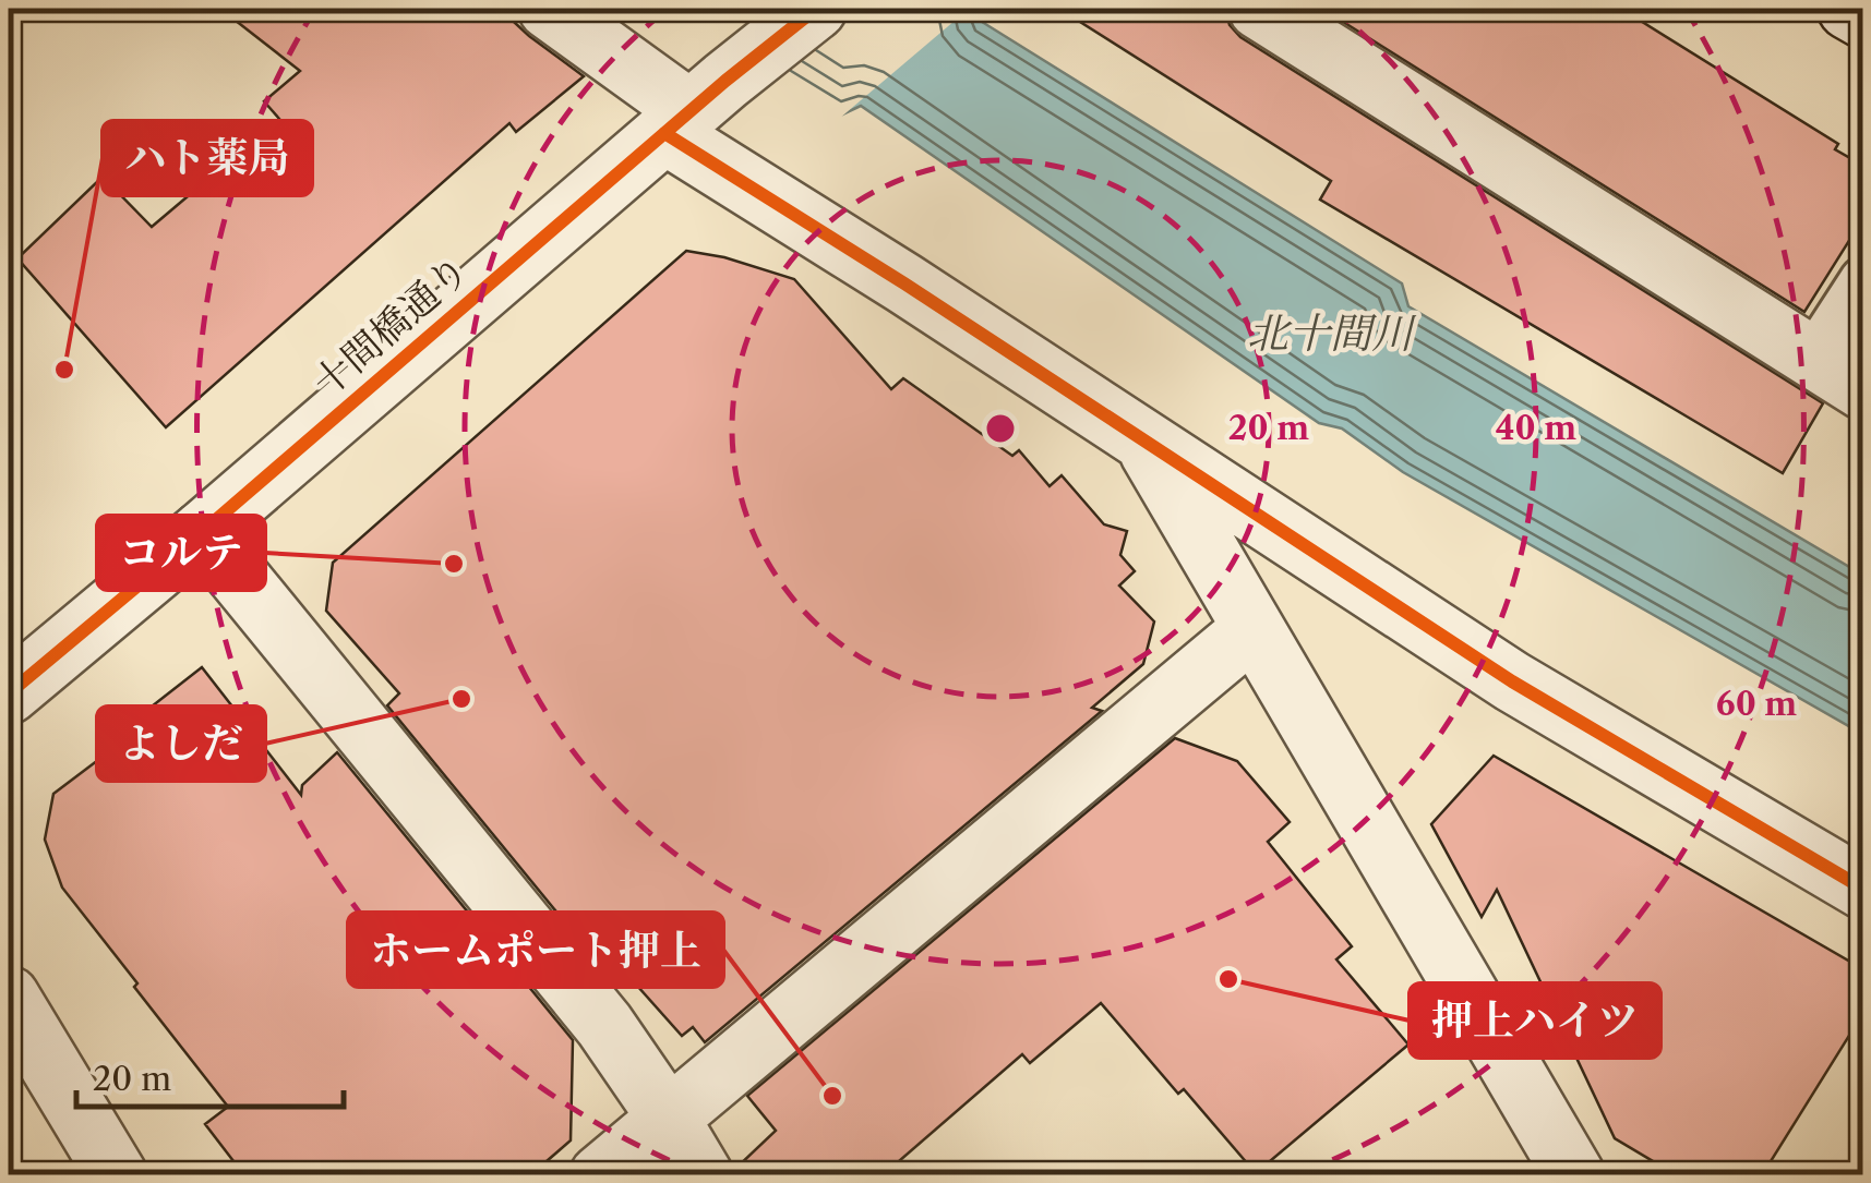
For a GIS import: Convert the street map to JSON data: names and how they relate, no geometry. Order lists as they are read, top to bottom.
{
  "streets": {
    "street": ["十間橋通り"]
  },
  "water": ["北十間川"],
  "places": [
    "ハト薬局",
    "コルテ",
    "よしだ",
    "押上ハイツ",
    "ホームポート押上"
  ],
  "scale_bar": "20 m",
  "rings": ["20 m", "40 m", "60 m"]
}
